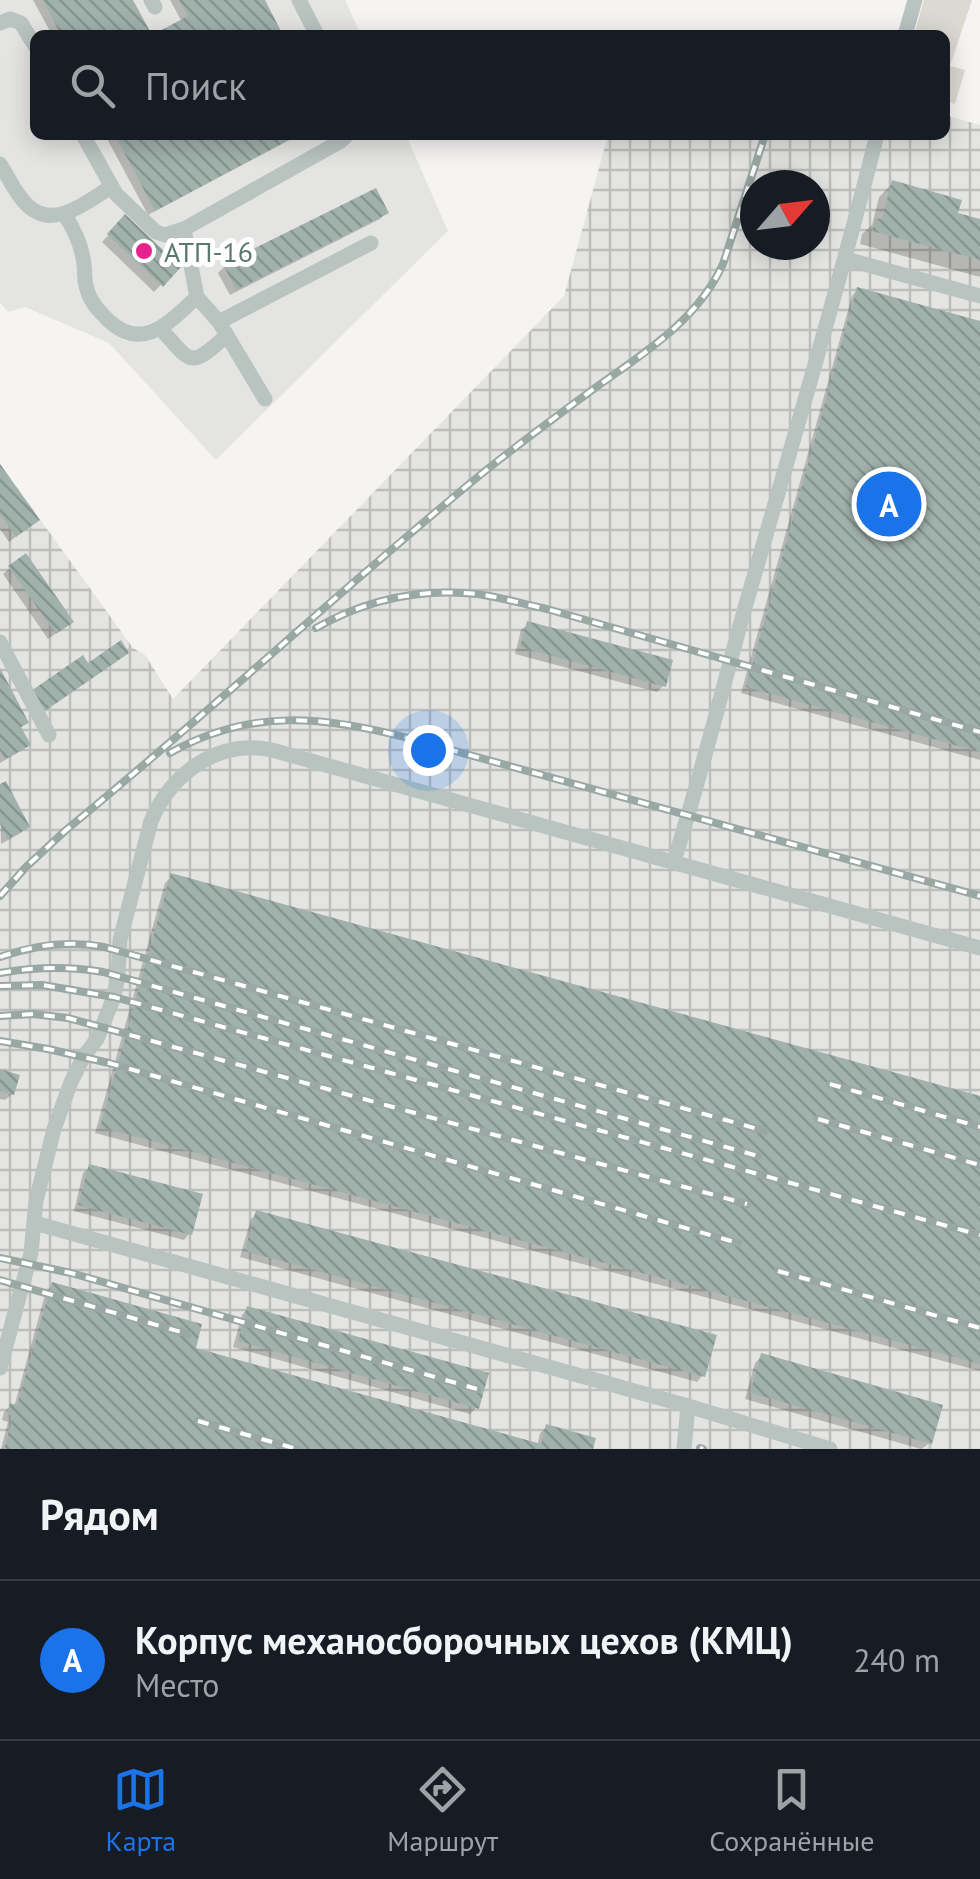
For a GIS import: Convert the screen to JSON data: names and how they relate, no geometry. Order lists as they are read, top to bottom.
{
  "places": ["АТП-16"],
  "north": "top right",
  "page": {
    "search": "Поиск",
    "pins": "A",
    "heading": "Рядом",
    "list": [
      {
        "mark": "A",
        "name": "Корпус механосборочных цехов (КМЦ)",
        "note": "Место",
        "value": "240 m"
      }
    ],
    "nav": ["Карта", "Маршрут", "Сохранённые"]
  }
}
